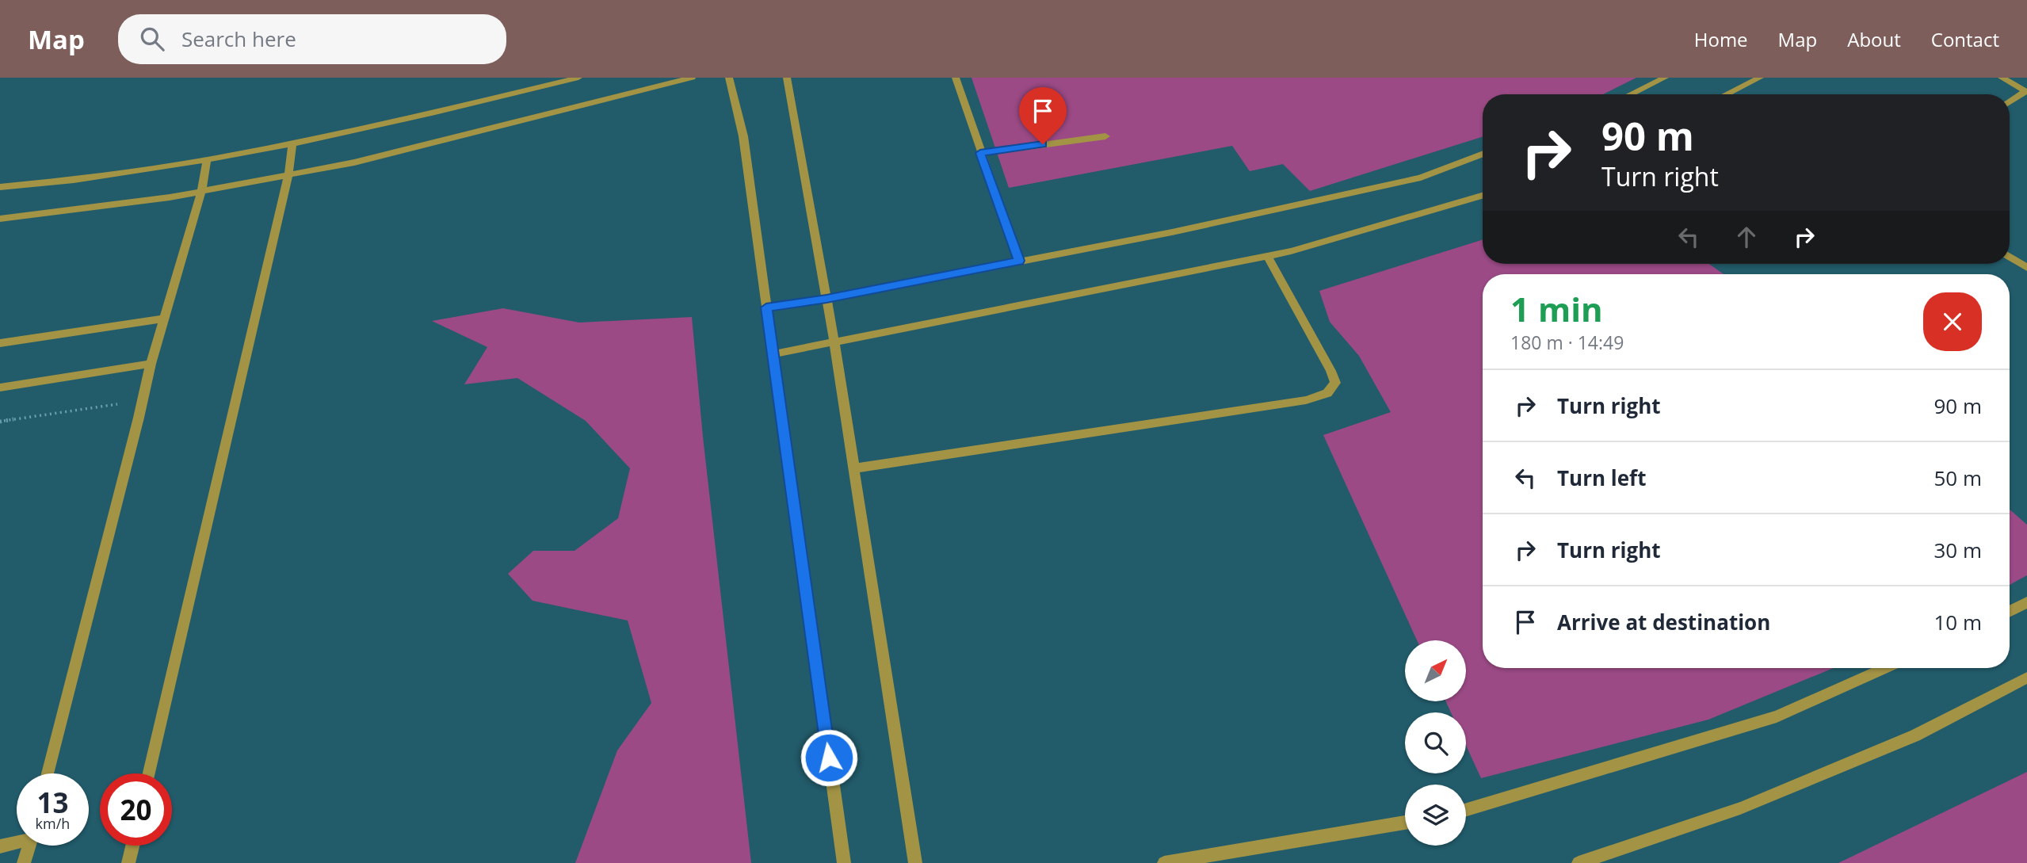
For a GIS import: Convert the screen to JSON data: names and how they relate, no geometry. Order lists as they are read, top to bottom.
{
  "north": "top right",
  "page": {
    "header": "Map",
    "search": "Search here",
    "nav": [
      "Home",
      "Map",
      "About",
      "Contact"
    ],
    "turn": ["90 m", "Turn right"],
    "heading": ["1 min", "180 m · 14:49"],
    "list": [
      {
        "name": "Turn right",
        "value": "90 m"
      },
      {
        "name": "Turn left",
        "value": "50 m"
      },
      {
        "name": "Turn right",
        "value": "30 m"
      },
      {
        "name": "Arrive at destination",
        "value": "10 m"
      }
    ],
    "speed": "13 km/h",
    "limit": "20"
  }
}
